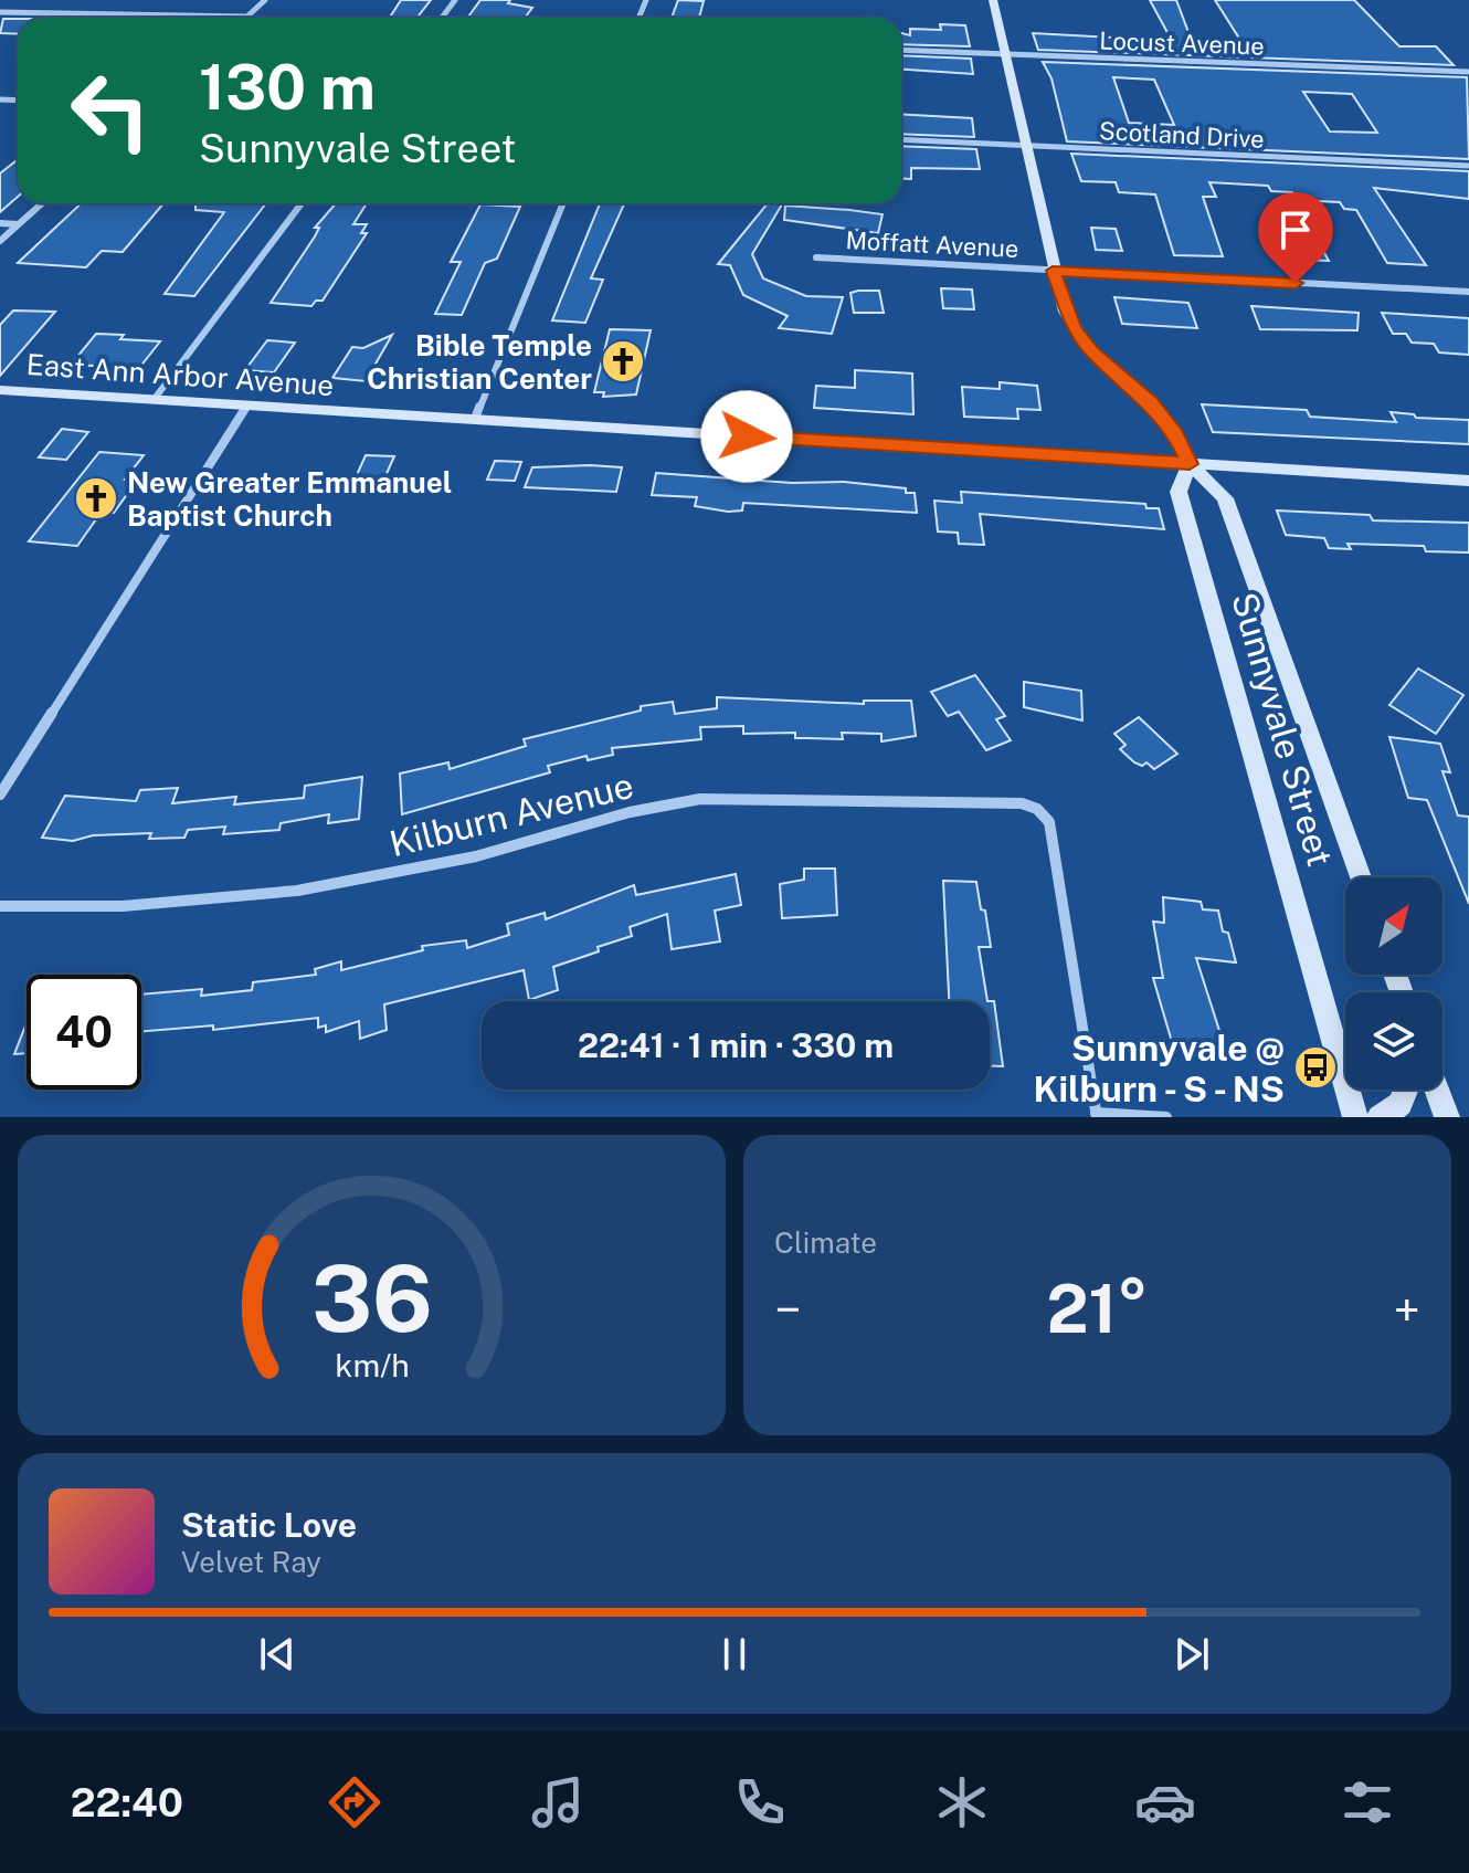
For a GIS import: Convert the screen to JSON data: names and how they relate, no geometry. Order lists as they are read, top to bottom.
{
  "streets": {
    "street": [
      "Locust Avenue",
      "Scotland Drive",
      "Moffatt Avenue",
      "East Ann Arbor Avenue",
      "Sunnyvale Street",
      "Kilburn Avenue"
    ]
  },
  "crossings": [
    ["Locust Avenue", "Sunnyvale Street"],
    ["Scotland Drive", "Sunnyvale Street"],
    ["Moffatt Avenue", "Sunnyvale Street"],
    ["East Ann Arbor Avenue", "Sunnyvale Street"]
  ],
  "places": {
    "church": ["Bible Temple Christian Center", "New Greater Emmanuel Baptist Church"],
    "bus stop": ["Sunnyvale @ Kilburn - S - NS"]
  },
  "north": "top right",
  "page": {
    "turn": ["130 m", "Sunnyvale Street"],
    "limit": "40",
    "trip": "22:41 · 1 min · 330 m",
    "tile": "Climate",
    "heat": ["−", "21°", "+"],
    "song": ["Static Love", "Velvet Ray"],
    "tabs": "22:40",
    "gauge": ["36", "km/h"]
  }
}
